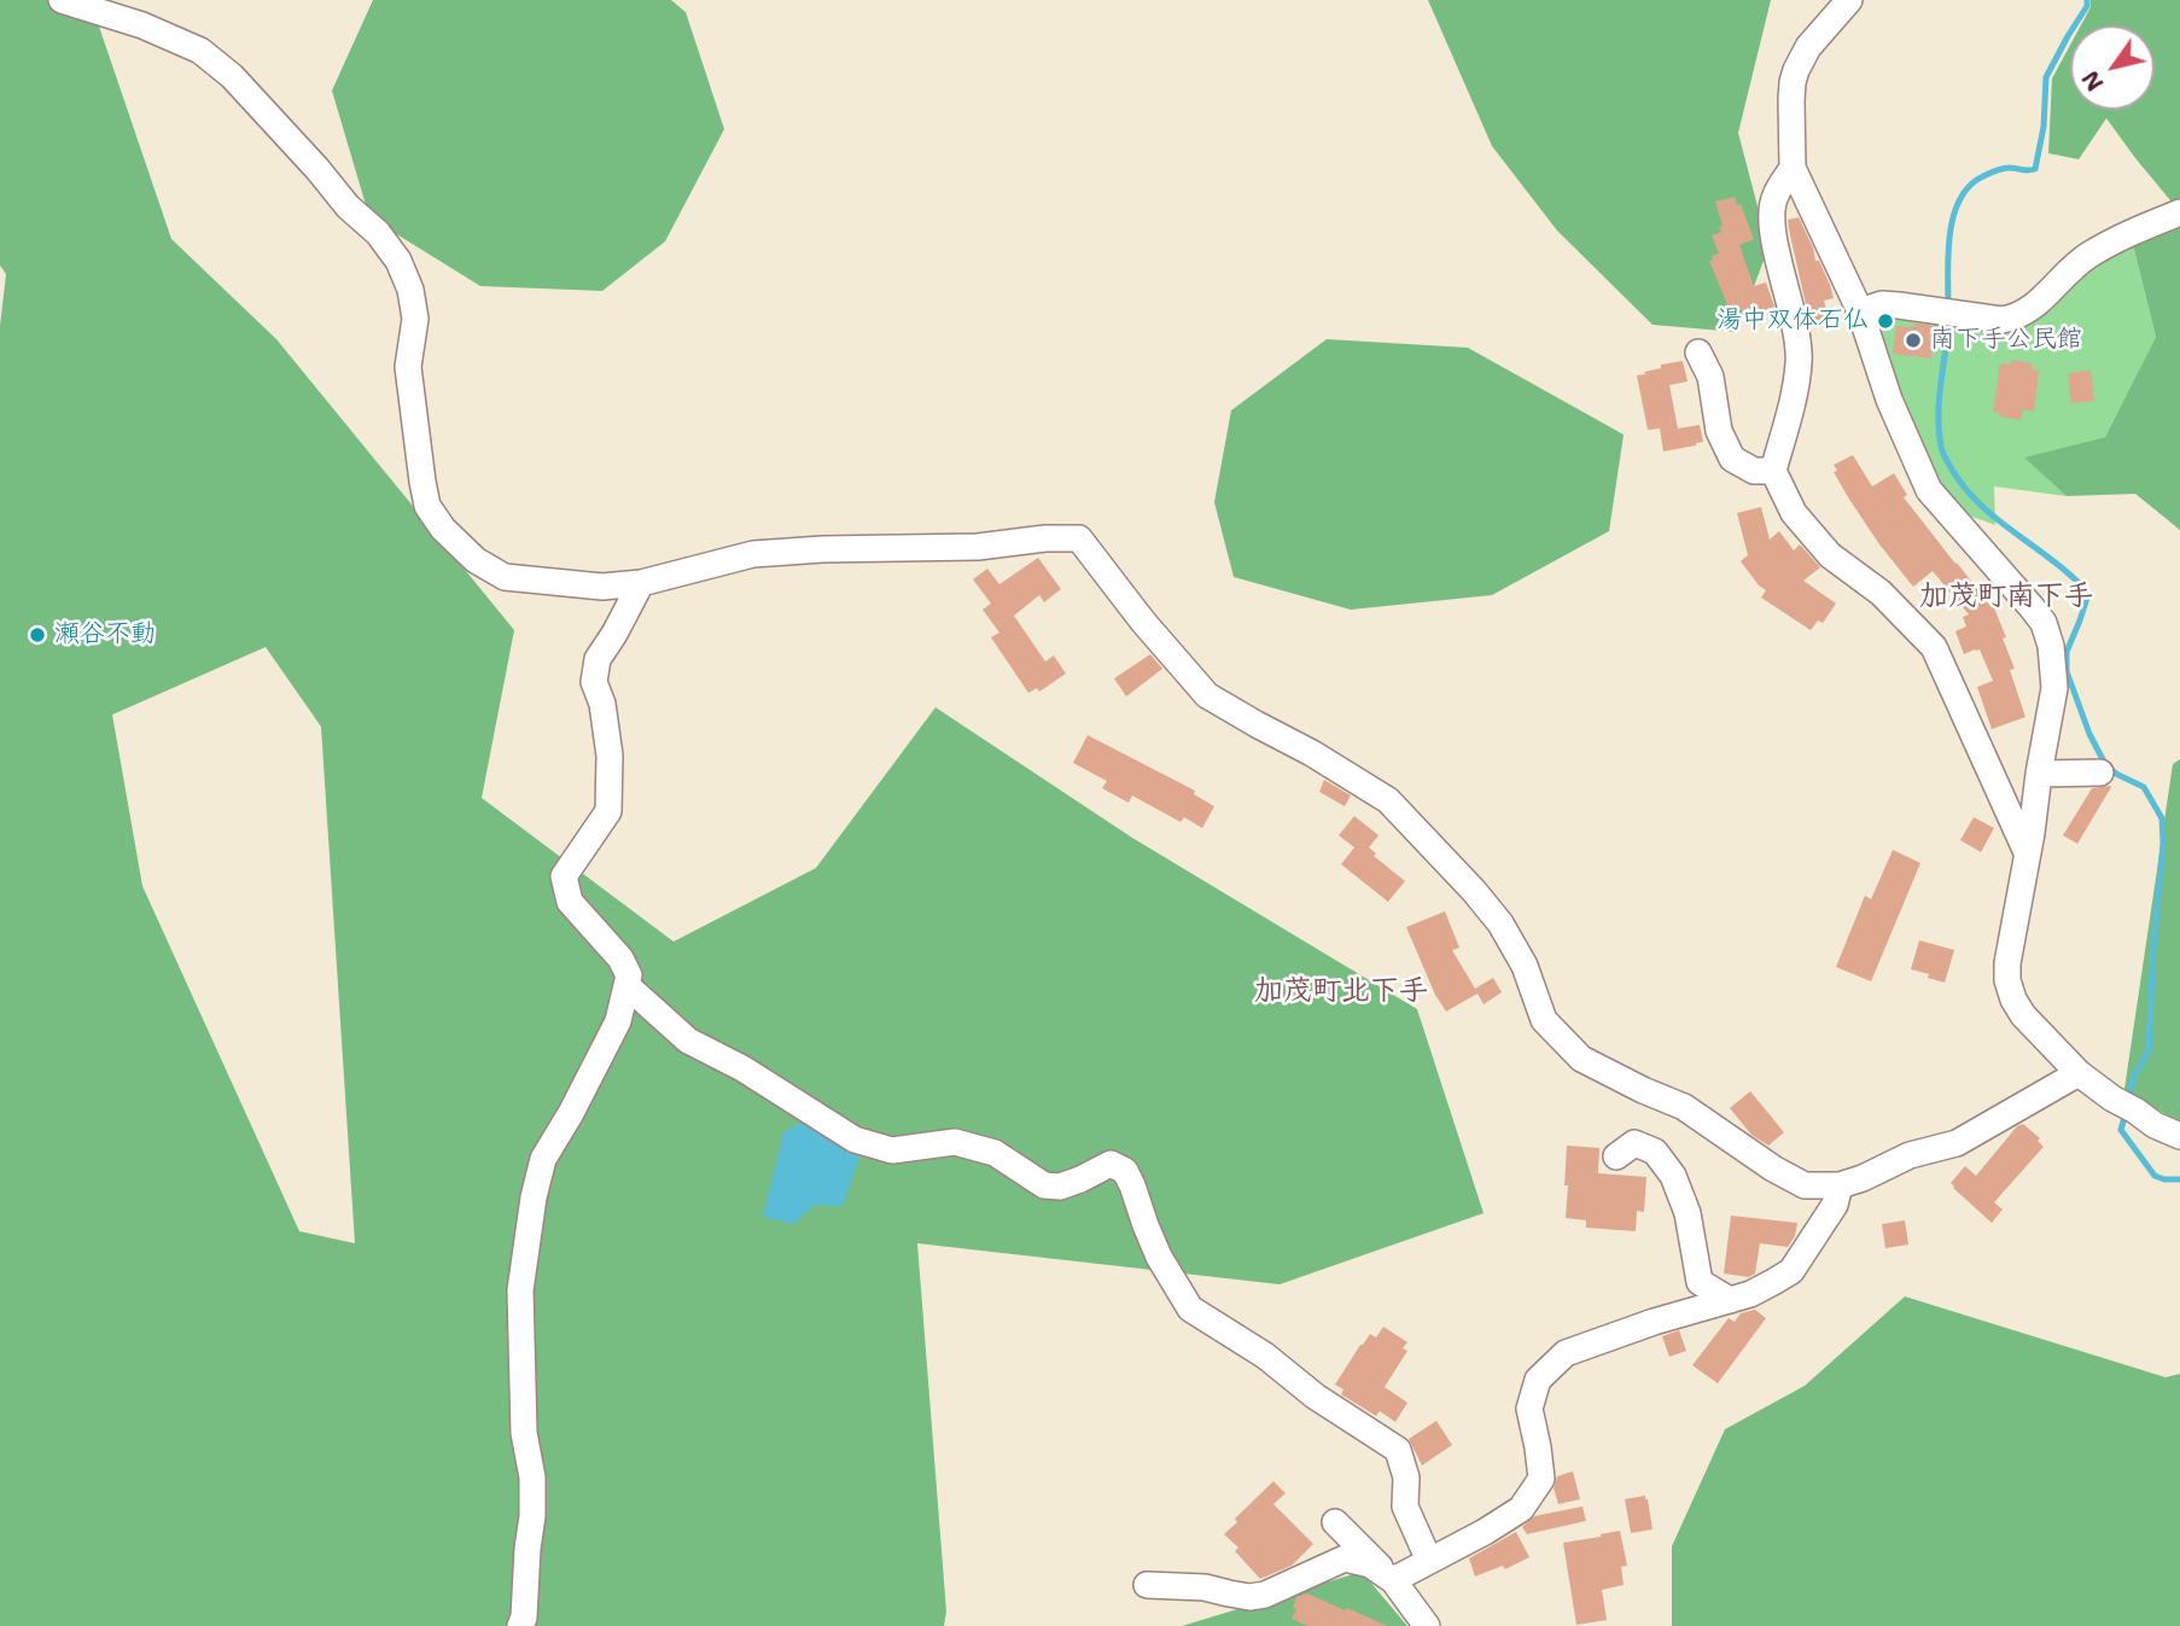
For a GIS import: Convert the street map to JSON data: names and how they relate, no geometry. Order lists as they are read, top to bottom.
{
  "districts": ["加茂町南下手", "加茂町北下手"],
  "places": ["湯中双体石仏", "南下手公民館", "瀬谷不動"],
  "north": "bottom left"
}
